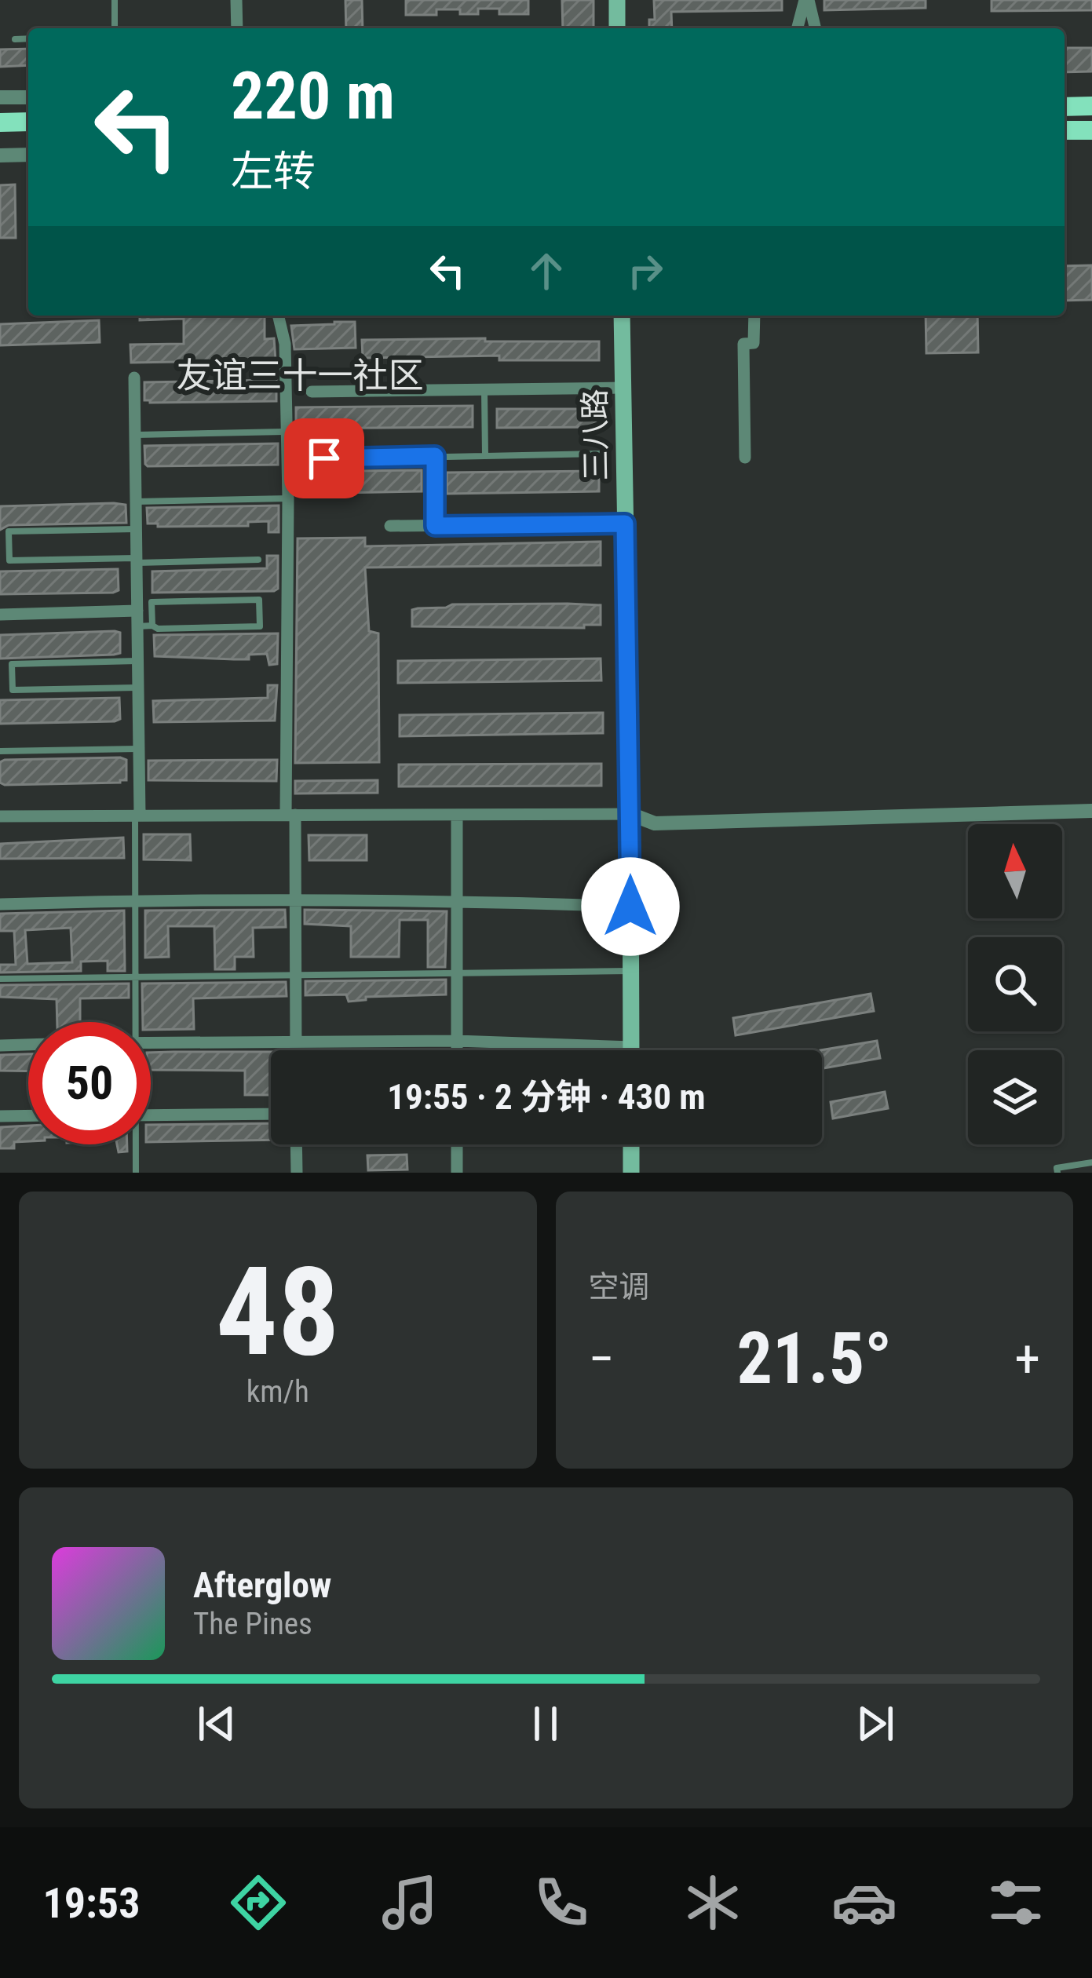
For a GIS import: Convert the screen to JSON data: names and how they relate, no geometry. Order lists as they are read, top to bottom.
{
  "streets": {
    "main road": ["三八路"]
  },
  "districts": ["友谊三十一社区"],
  "north": "top",
  "page": {
    "turn": ["220 m", "左转"],
    "limit": "50",
    "trip": "19:55 · 2 分钟 · 430 m",
    "tile": [
      ["48", "km/h"],
      "空调"
    ],
    "heat": ["−", "21.5°", "+"],
    "song": ["Afterglow", "The Pines"],
    "tabs": "19:53"
  }
}
